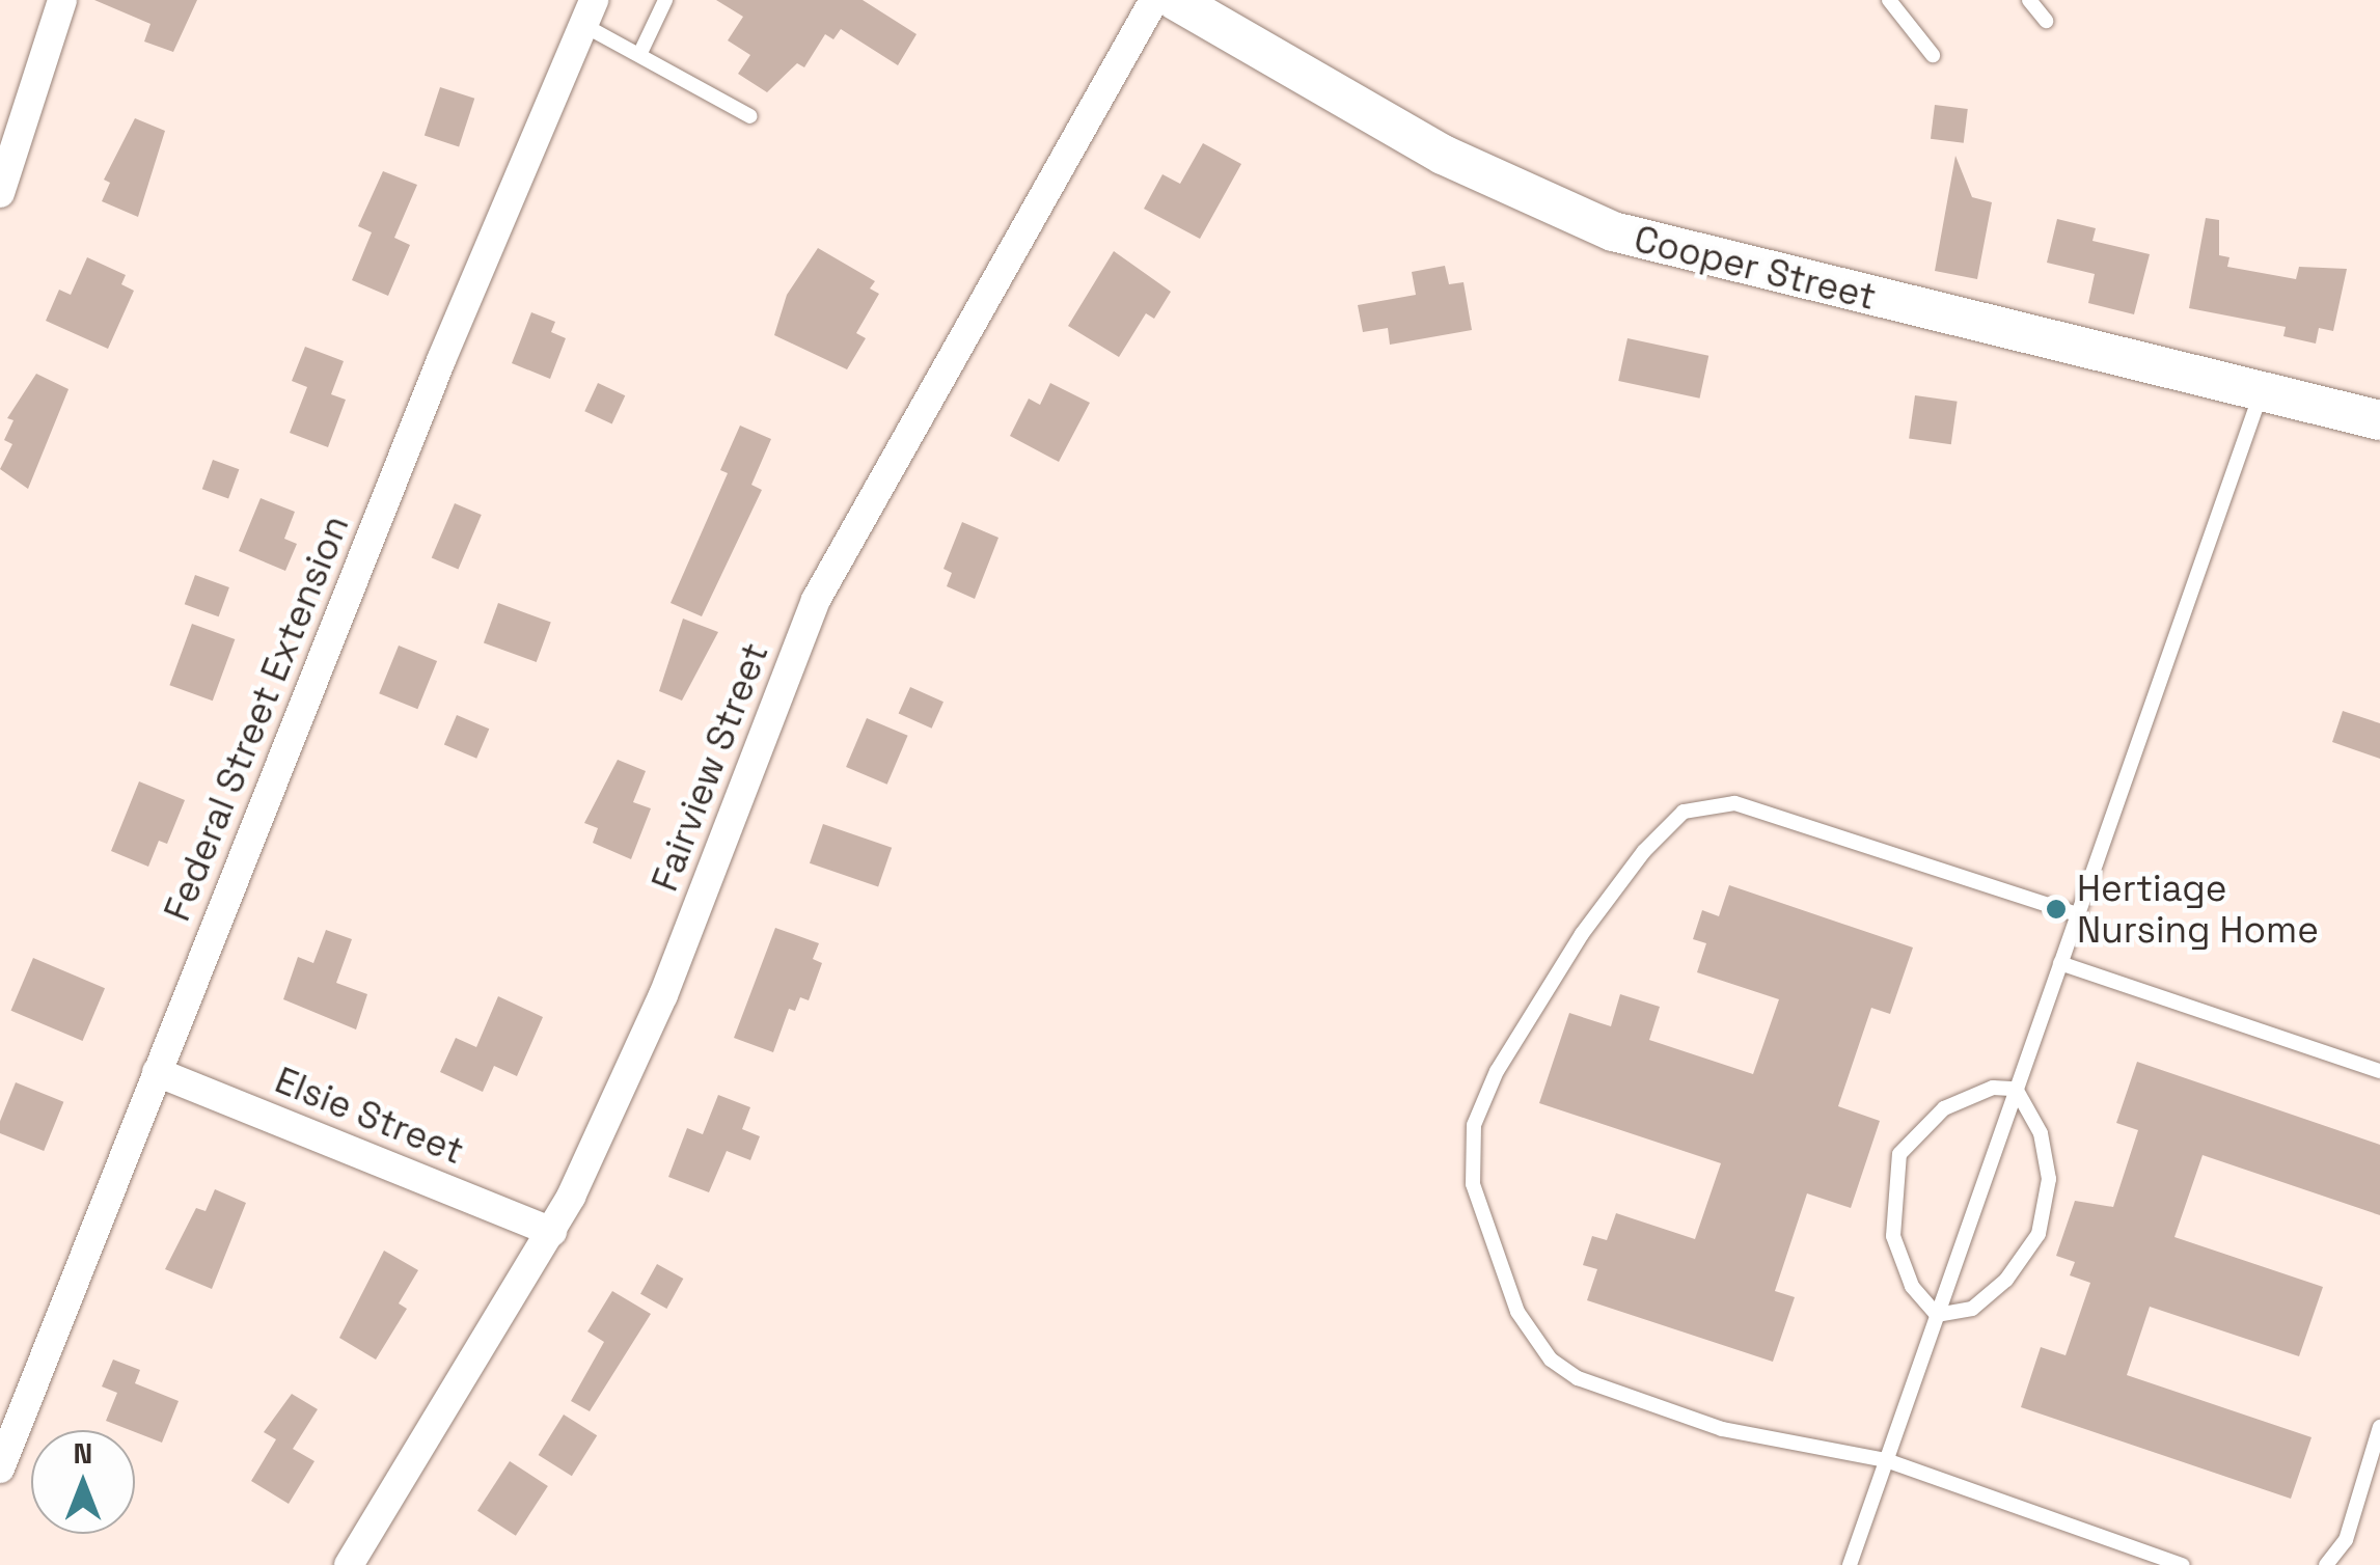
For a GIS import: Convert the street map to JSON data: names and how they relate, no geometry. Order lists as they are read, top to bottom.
{
  "streets": {
    "street": [
      "Cooper Street",
      "Federal Street Extension",
      "Fairview Street",
      "Elsie Street"
    ]
  },
  "crossings": [
    ["Federal Street Extension", "Elsie Street"],
    ["Fairview Street", "Elsie Street"]
  ],
  "places": ["Hertiage Nursing Home"],
  "north": "top"
}
